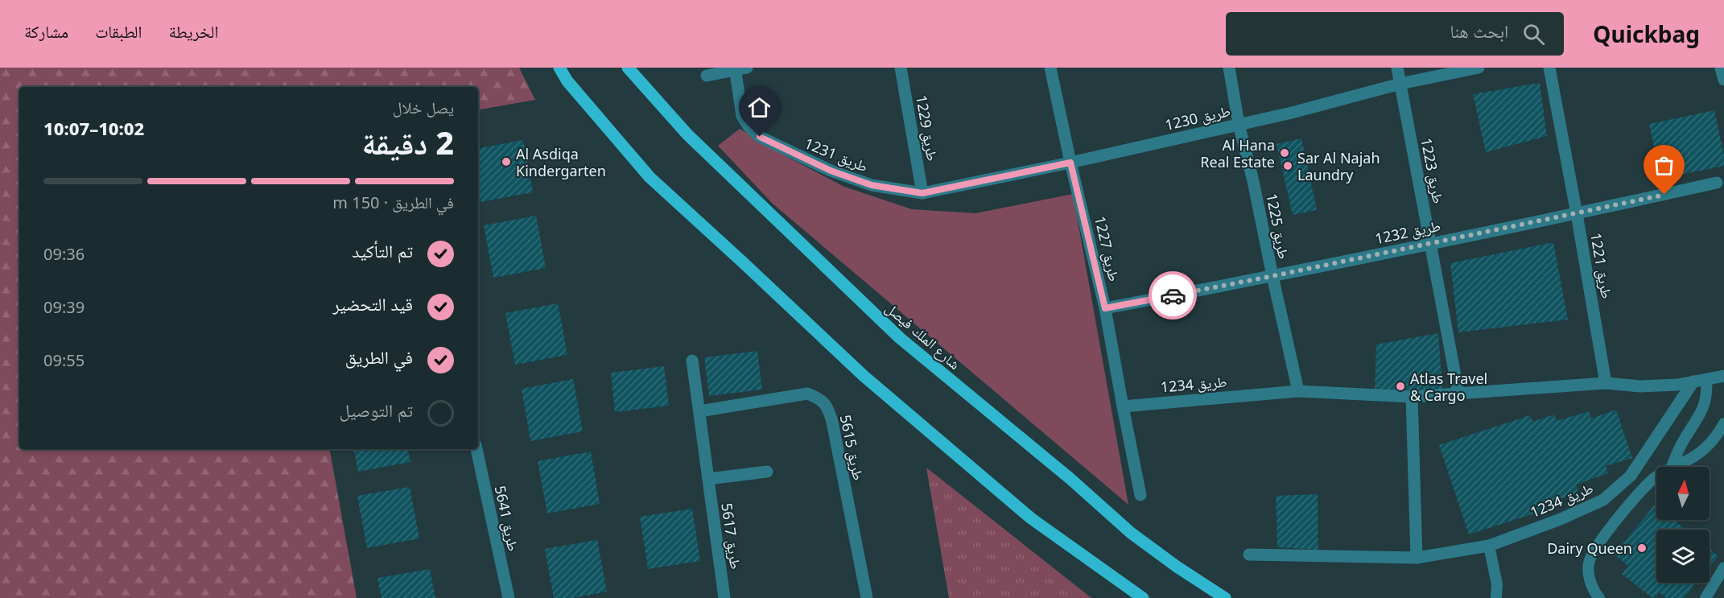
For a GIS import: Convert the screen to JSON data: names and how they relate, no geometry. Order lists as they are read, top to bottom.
{
  "streets": {
    "main road": ["شارع الملك فيصل"],
    "street": [
      "طريق 1230",
      "طريق 1229",
      "طريق 1231",
      "طريق 1223",
      "طريق 1225",
      "طريق 1232",
      "طريق 1227",
      "طريق 1221",
      "طريق 1234",
      "طريق 5615",
      "طريق 5641",
      "طريق 5617"
    ]
  },
  "crossings": [
    ["طريق 1230", "طريق 1229"],
    ["طريق 1230", "طريق 1231"],
    ["طريق 1230", "طريق 1223"],
    ["طريق 1230", "طريق 1225"],
    ["طريق 1230", "طريق 1227"],
    ["طريق 1229", "طريق 1231"],
    ["طريق 1223", "طريق 1232"],
    ["طريق 1223", "طريق 1234"],
    ["طريق 1225", "طريق 1232"],
    ["طريق 1225", "طريق 1234"],
    ["طريق 1232", "طريق 1227"],
    ["طريق 1232", "طريق 1221"],
    ["طريق 1227", "طريق 1234"],
    ["طريق 1221", "طريق 1234"],
    ["طريق 5615", "طريق 5617"]
  ],
  "places": [
    "Al Hana Real Estate",
    "Al Asdiqa Kindergarten",
    "Sar Al Najah Laundry",
    "Atlas Travel & Cargo",
    "Dairy Queen"
  ],
  "north": "top",
  "page": {
    "header": "Quickbag",
    "search": "ابحث هنا",
    "nav": ["الخريطة", "الطبقات", "مشاركة"],
    "heading": ["2 دقيقة", "يصل خلال", "10:02–10:07"],
    "bar": "في الطريق · 150 m",
    "list": [
      ["تم التأكيد", "09:36"],
      ["قيد التحضير", "09:39"],
      ["في الطريق", "09:55"],
      "تم التوصيل"
    ]
  }
}
